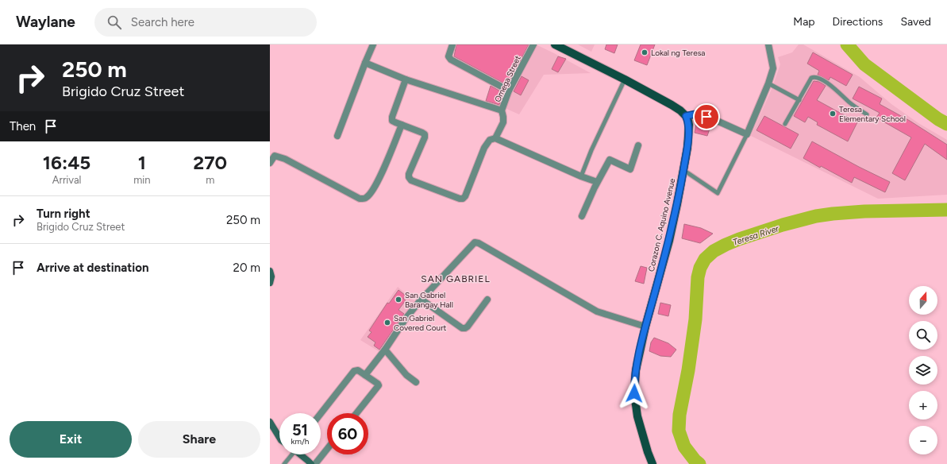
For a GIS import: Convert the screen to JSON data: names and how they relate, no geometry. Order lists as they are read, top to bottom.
{
  "streets": {
    "main road": ["Corazon C. Aquino Avenue"],
    "street": ["Omega Street"]
  },
  "districts": ["SAN GABRIEL"],
  "water": ["Teresa River"],
  "places": [
    "Lokal ng Teresa",
    "Teresa Elementary School",
    "San Gabriel Barangay Hall",
    "San Gabriel Covered Court"
  ],
  "north": "top",
  "page": {
    "header": "Waylane",
    "search": "Search here",
    "nav": ["Map", "Directions", "Saved"],
    "turn": ["250 m", "Brigido Cruz Street"],
    "then": "Then",
    "eta": [
      "16:45",
      "Arrival",
      "1",
      "min",
      "270",
      "m"
    ],
    "list": [
      {
        "name": "Turn right",
        "note": "Brigido Cruz Street",
        "value": "250 m"
      },
      {
        "name": "Arrive at destination",
        "value": "20 m"
      }
    ],
    "map_buttons": ["+", "−"],
    "speed": "51 km/h",
    "limit": "60",
    "buttons": ["Exit", "Share"]
  }
}
